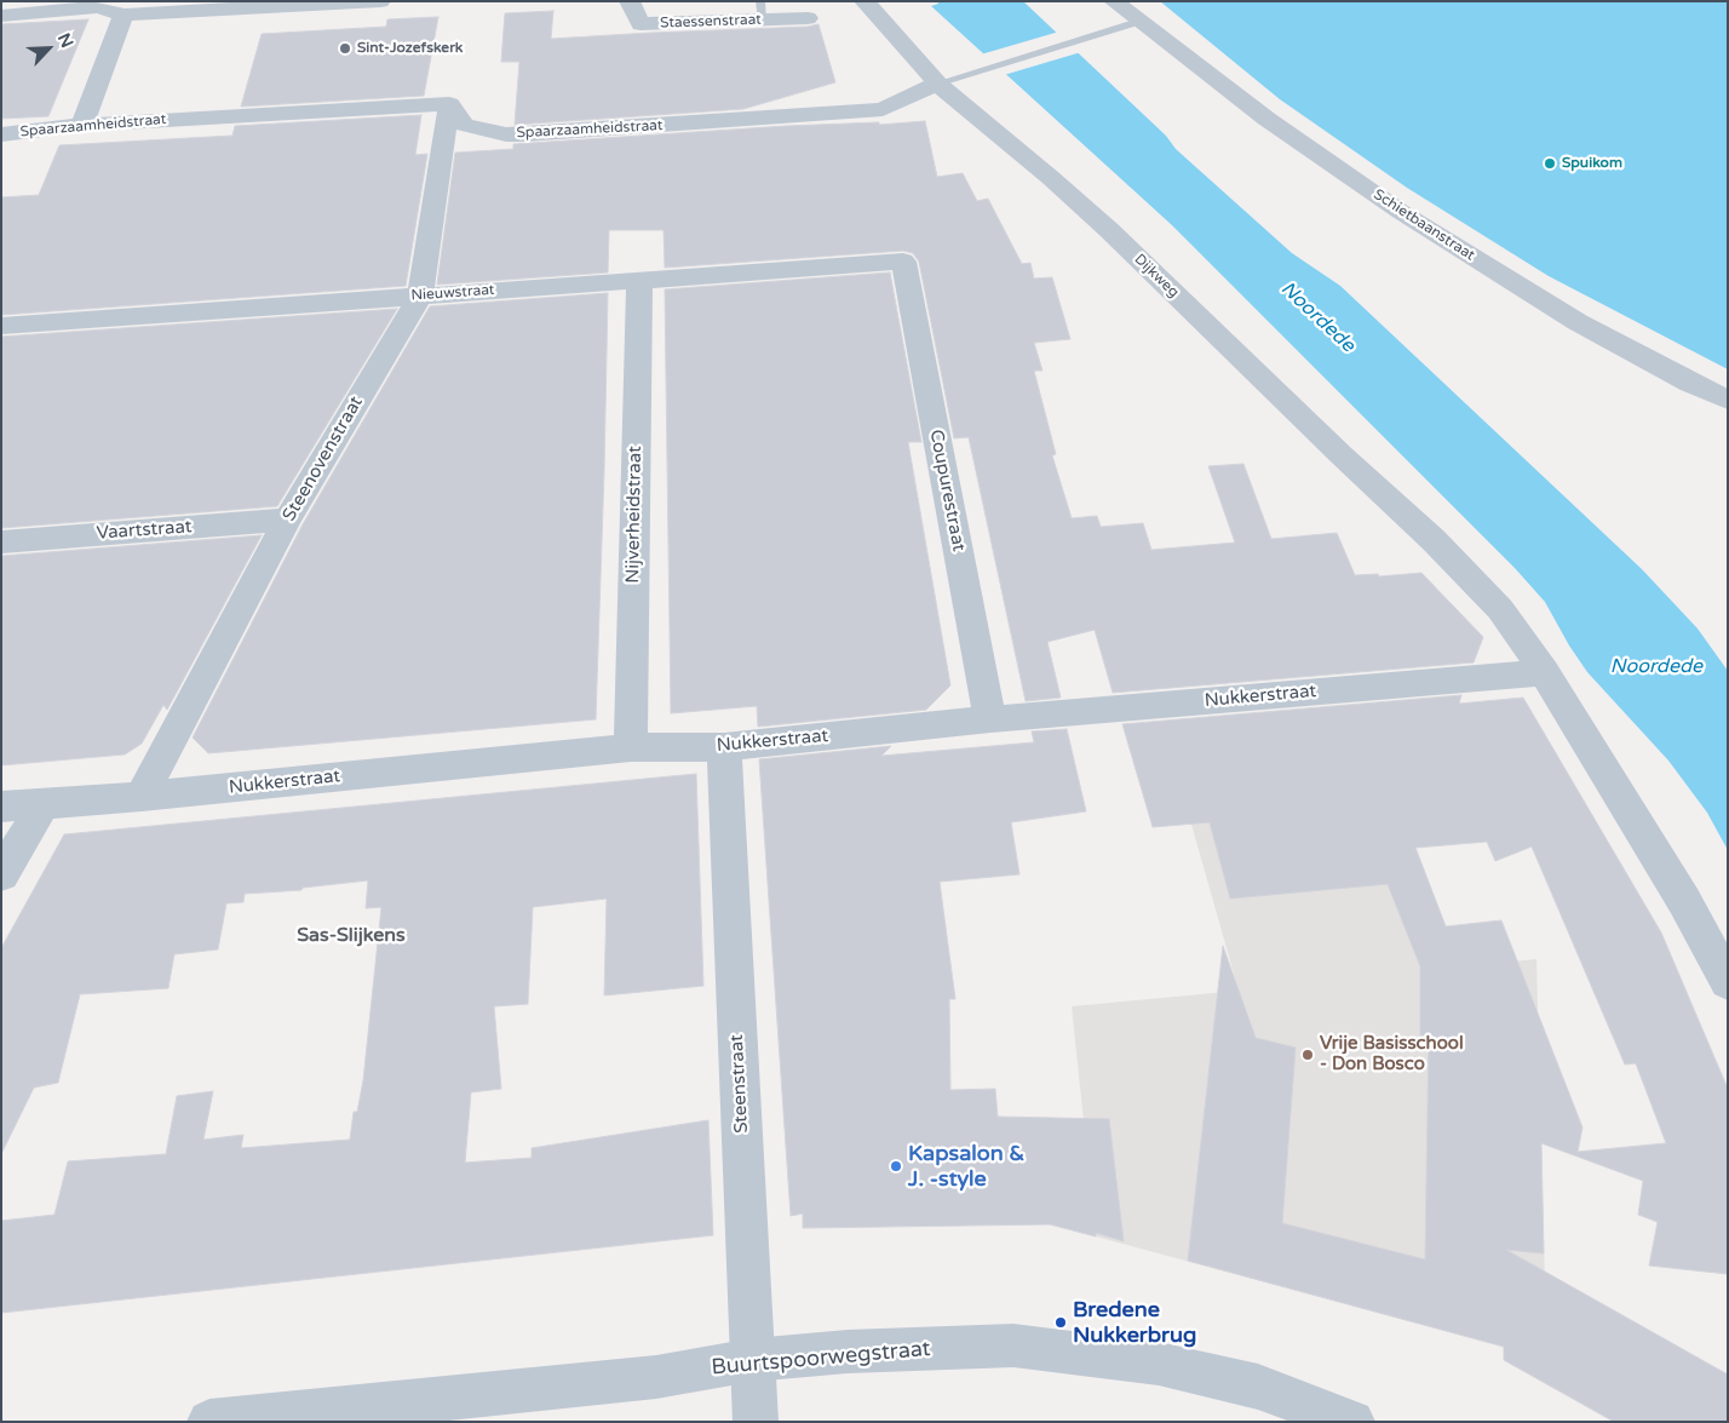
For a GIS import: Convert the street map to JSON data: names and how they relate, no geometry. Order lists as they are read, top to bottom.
{
  "streets": {
    "street": [
      "Staessenstraat",
      "Spaarzaamheidstraat",
      "Schietbaanstraat",
      "Dijkweg",
      "Nieuwstraat",
      "Steenovenstraat",
      "Coupurestraat",
      "Nijverheidstraat",
      "Vaartstraat",
      "Nukkerstraat",
      "Steenstraat",
      "Buurtspoorwegstraat"
    ]
  },
  "crossings": [
    ["Spaarzaamheidstraat", "Schietbaanstraat"],
    ["Spaarzaamheidstraat", "Dijkweg"],
    ["Spaarzaamheidstraat", "Steenovenstraat"],
    ["Dijkweg", "Nukkerstraat"],
    ["Nieuwstraat", "Steenovenstraat"],
    ["Nieuwstraat", "Coupurestraat"],
    ["Nieuwstraat", "Nijverheidstraat"],
    ["Steenovenstraat", "Vaartstraat"],
    ["Steenovenstraat", "Nukkerstraat"],
    ["Coupurestraat", "Nukkerstraat"],
    ["Nijverheidstraat", "Nukkerstraat"],
    ["Nukkerstraat", "Steenstraat"],
    ["Steenstraat", "Buurtspoorwegstraat"]
  ],
  "districts": ["Sas-Slijkens"],
  "water": ["Noordede"],
  "places": [
    "Sint-Jozefskerk",
    "Spuikom",
    "Vrije Basisschool - Don Bosco",
    "Kapsalon & J. -style",
    "Bredene Nukkerbrug"
  ],
  "north": "top right"
}
